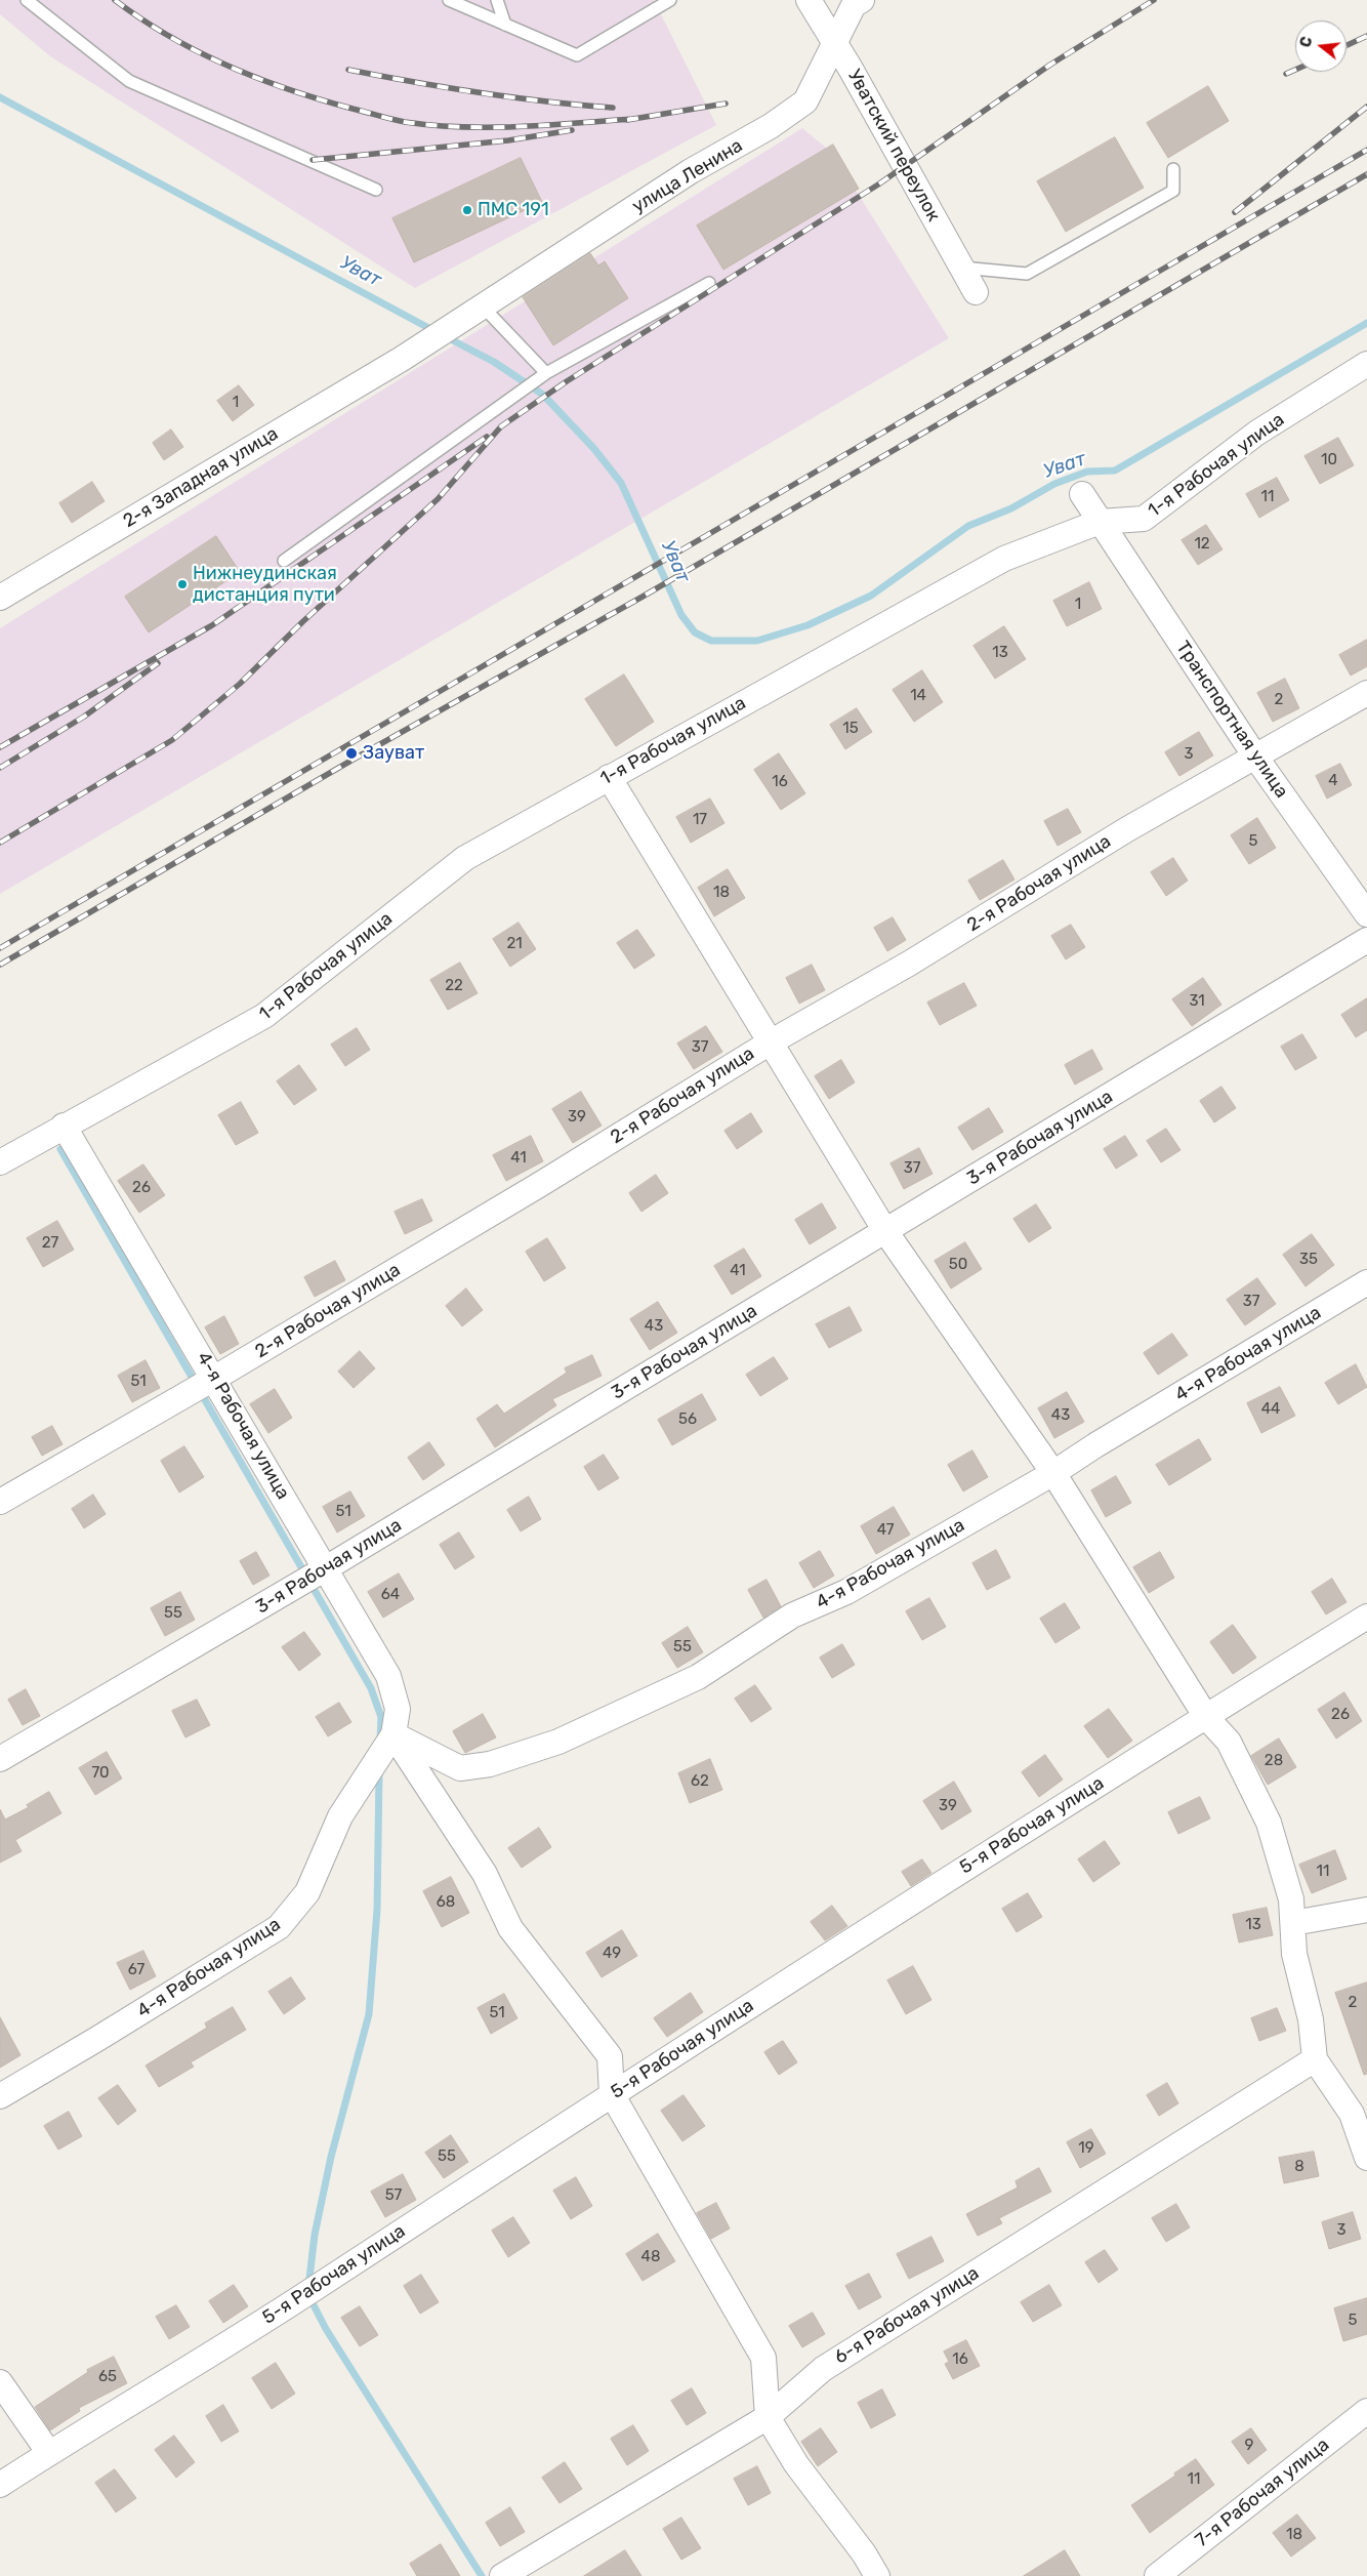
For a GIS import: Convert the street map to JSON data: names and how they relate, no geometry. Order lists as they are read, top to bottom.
{
  "streets": {
    "street": [
      "Уватский переулок",
      "улица Ленина",
      "1-я Рабочая улица",
      "2-я Западная улица",
      "Транспортная улица",
      "2-я Рабочая улица",
      "3-я Рабочая улица",
      "4-я Рабочая улица",
      "5-я Рабочая улица",
      "6-я Рабочая улица",
      "7-я Рабочая улица"
    ]
  },
  "crossings": [
    ["Уватский переулок", "улица Ленина"],
    ["улица Ленина", "2-я Западная улица"],
    ["1-я Рабочая улица", "Транспортная улица"],
    ["1-я Рабочая улица", "4-я Рабочая улица"],
    ["Транспортная улица", "2-я Рабочая улица"],
    ["2-я Рабочая улица", "4-я Рабочая улица"],
    ["3-я Рабочая улица", "4-я Рабочая улица"]
  ],
  "water": ["Уват"],
  "places": ["ПМС 191", "Нижнеудинская дистанция пути", "Зауват"],
  "house_numbers": [
    "1",
    "10",
    "11",
    "12",
    "1",
    "13",
    "14",
    "2",
    "15",
    "3",
    "4",
    "16",
    "17",
    "5",
    "18",
    "21",
    "22",
    "31",
    "37",
    "39",
    "41",
    "37",
    "26",
    "27",
    "35",
    "50",
    "41",
    "37",
    "43",
    "51",
    "44",
    "43",
    "56",
    "51",
    "47",
    "64",
    "55",
    "55",
    "26",
    "28",
    "70",
    "62",
    "39",
    "11",
    "68",
    "13",
    "49",
    "67",
    "2",
    "51",
    "19",
    "55",
    "8",
    "57",
    "3",
    "48",
    "5",
    "16",
    "65",
    "9",
    "11",
    "18"
  ],
  "north": "left"
}
